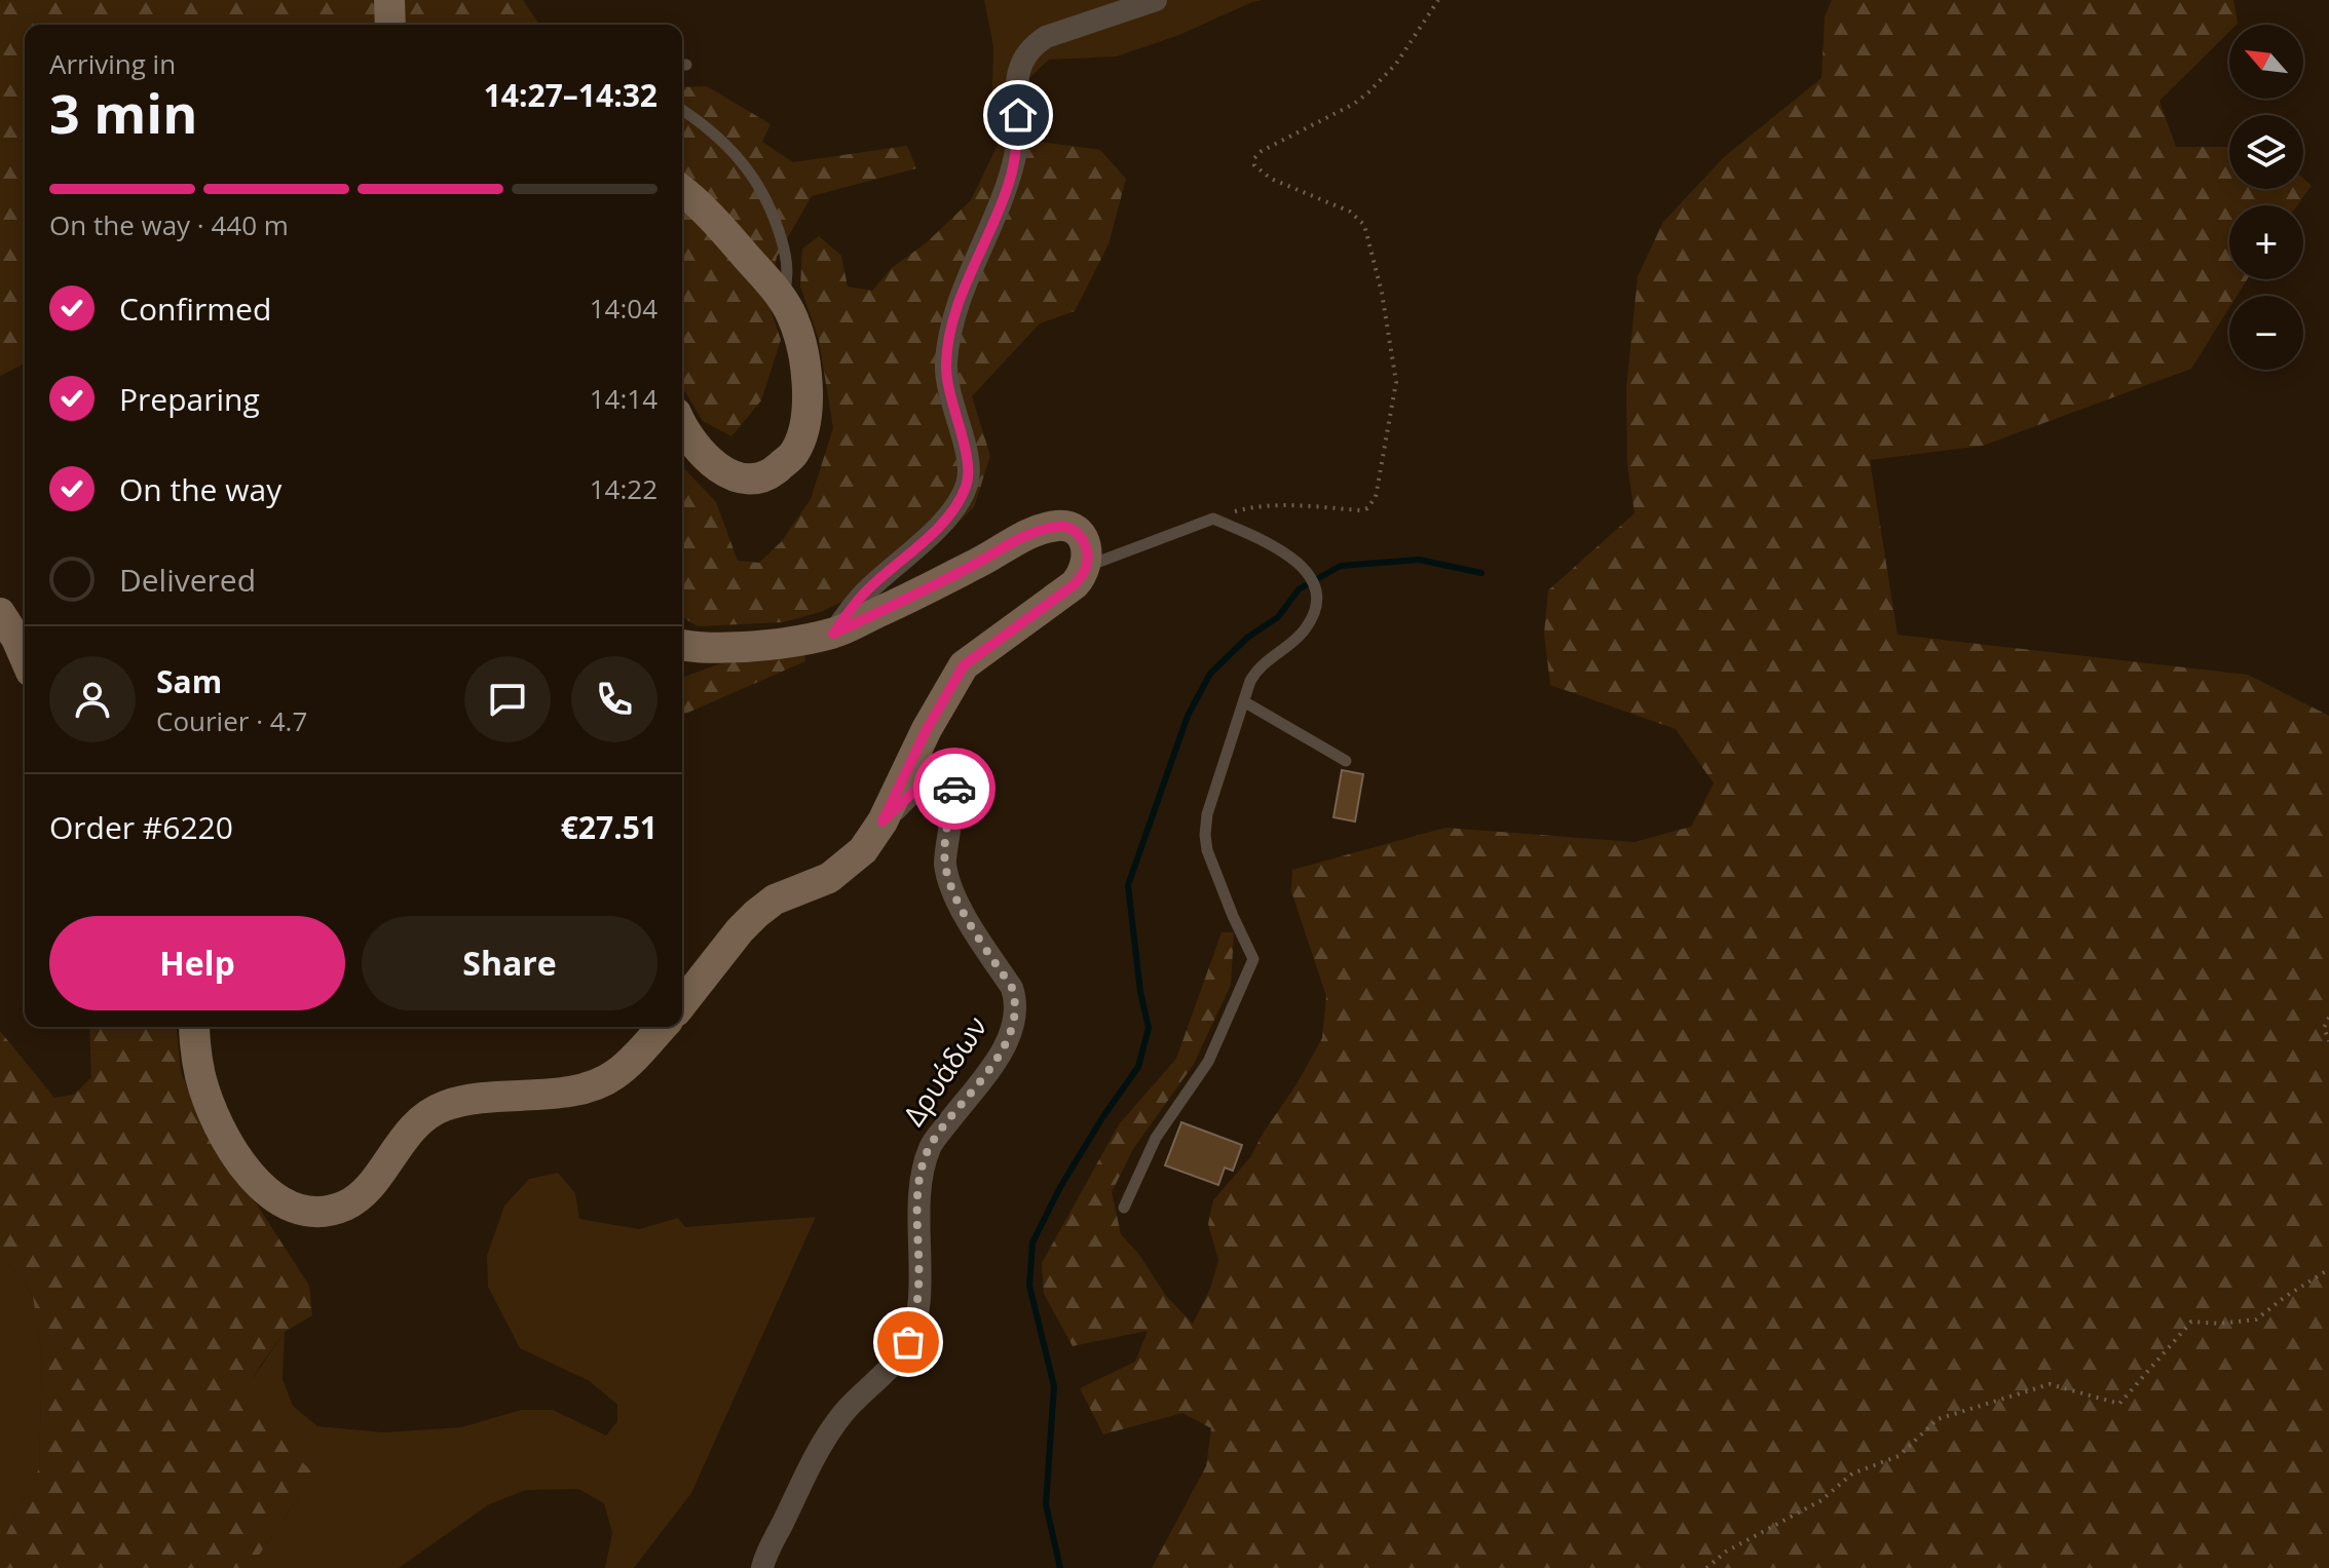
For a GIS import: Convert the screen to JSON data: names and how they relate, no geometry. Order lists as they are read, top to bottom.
{
  "streets": {
    "street": ["Δρυάδων"]
  },
  "north": "top left",
  "page": {
    "map_buttons": ["+", "−"],
    "heading": ["3 min", "Arriving in", "14:27–14:32"],
    "panel": [
      "Sam",
      "Courier · 4.7",
      "Order #6220",
      "€27.51"
    ],
    "bar": "On the way · 440 m",
    "list": [
      ["Confirmed", "14:04"],
      ["Preparing", "14:14"],
      ["On the way", "14:22"],
      "Delivered"
    ],
    "buttons": ["Help", "Share"]
  }
}
